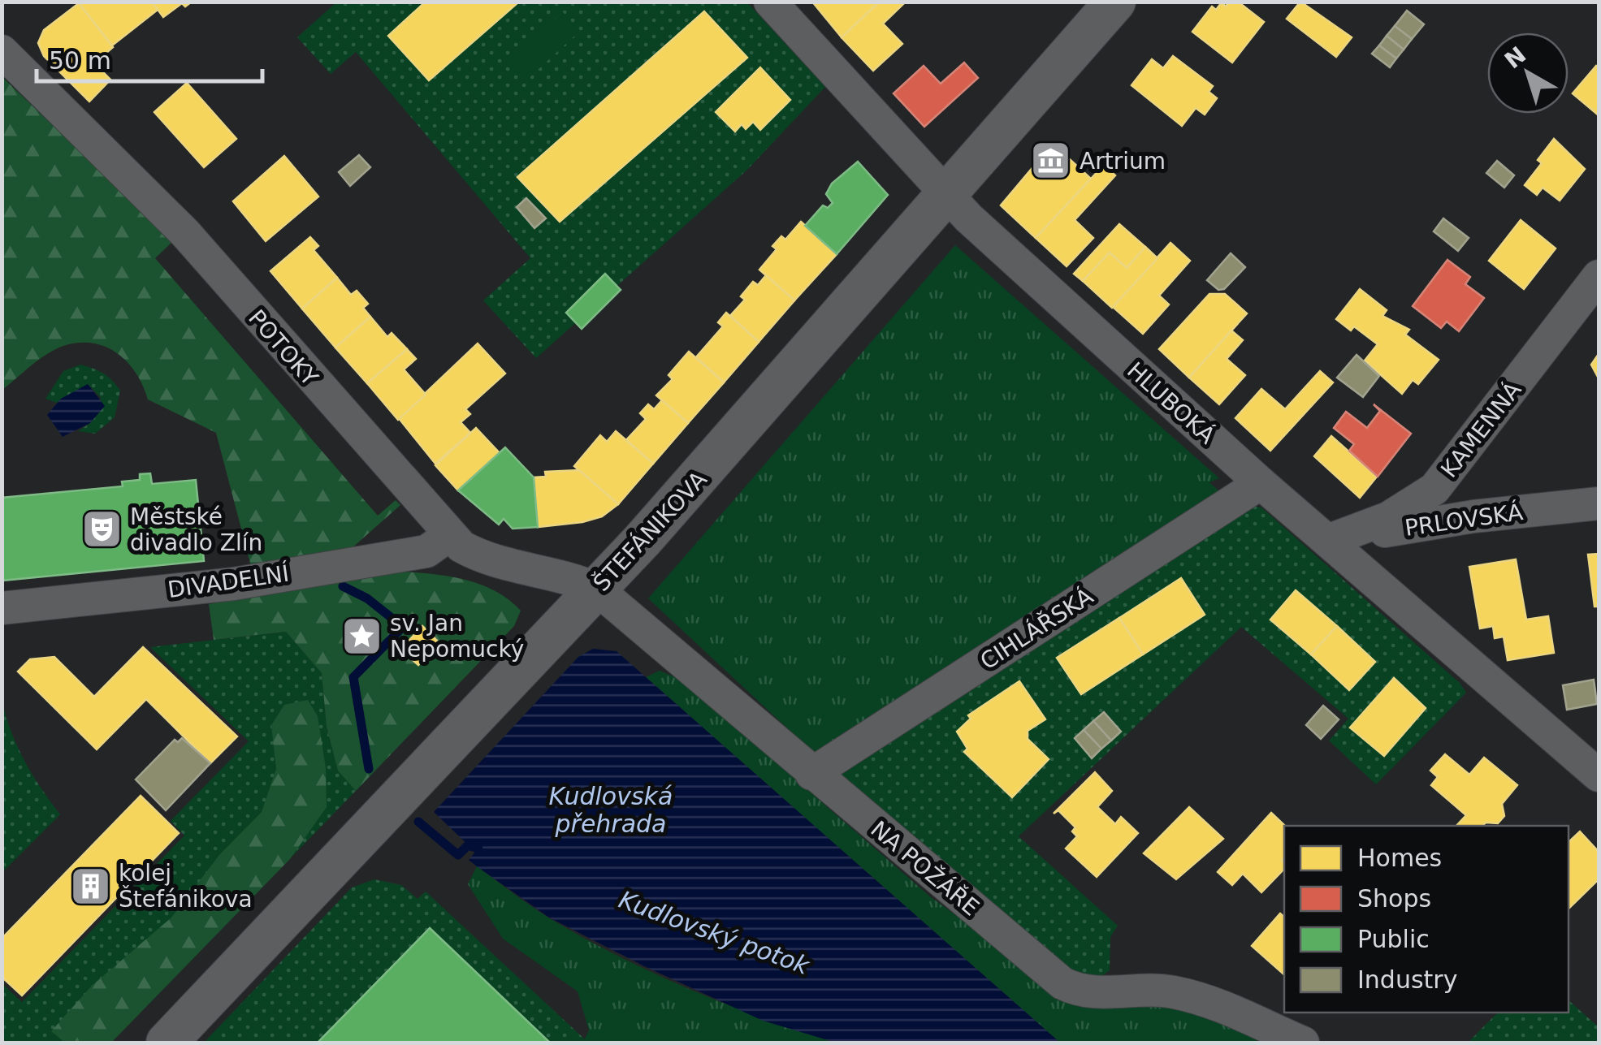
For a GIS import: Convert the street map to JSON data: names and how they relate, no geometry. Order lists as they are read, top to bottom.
{
  "streets": {
    "street": [
      "POTOKY",
      "HLUBOKÁ",
      "KAMENNÁ",
      "PRLOVSKÁ",
      "ŠTEFÁNIKOVA",
      "DIVADELNÍ",
      "CIHLÁŘSKÁ",
      "NA POŽÁŘE"
    ]
  },
  "crossings": [
    ["POTOKY", "ŠTEFÁNIKOVA"],
    ["POTOKY", "DIVADELNÍ"],
    ["POTOKY", "NA POŽÁŘE"],
    ["HLUBOKÁ", "KAMENNÁ"],
    ["HLUBOKÁ", "PRLOVSKÁ"],
    ["HLUBOKÁ", "ŠTEFÁNIKOVA"],
    ["HLUBOKÁ", "CIHLÁŘSKÁ"],
    ["KAMENNÁ", "PRLOVSKÁ"],
    ["ŠTEFÁNIKOVA", "NA POŽÁŘE"],
    ["CIHLÁŘSKÁ", "NA POŽÁŘE"]
  ],
  "water": ["Kudlovská přehrada", "Kudlovský potok"],
  "places": {
    "museum": ["Artrium"],
    "theatre": ["Městské divadlo Zlín"],
    "place": ["sv. Jan Nepomucký"],
    "building": ["kolej Štefánikova"]
  },
  "legend": [
    "Homes",
    "Shops",
    "Public",
    "Industry"
  ],
  "scale_bar": "50 m",
  "north": "top left"
}
